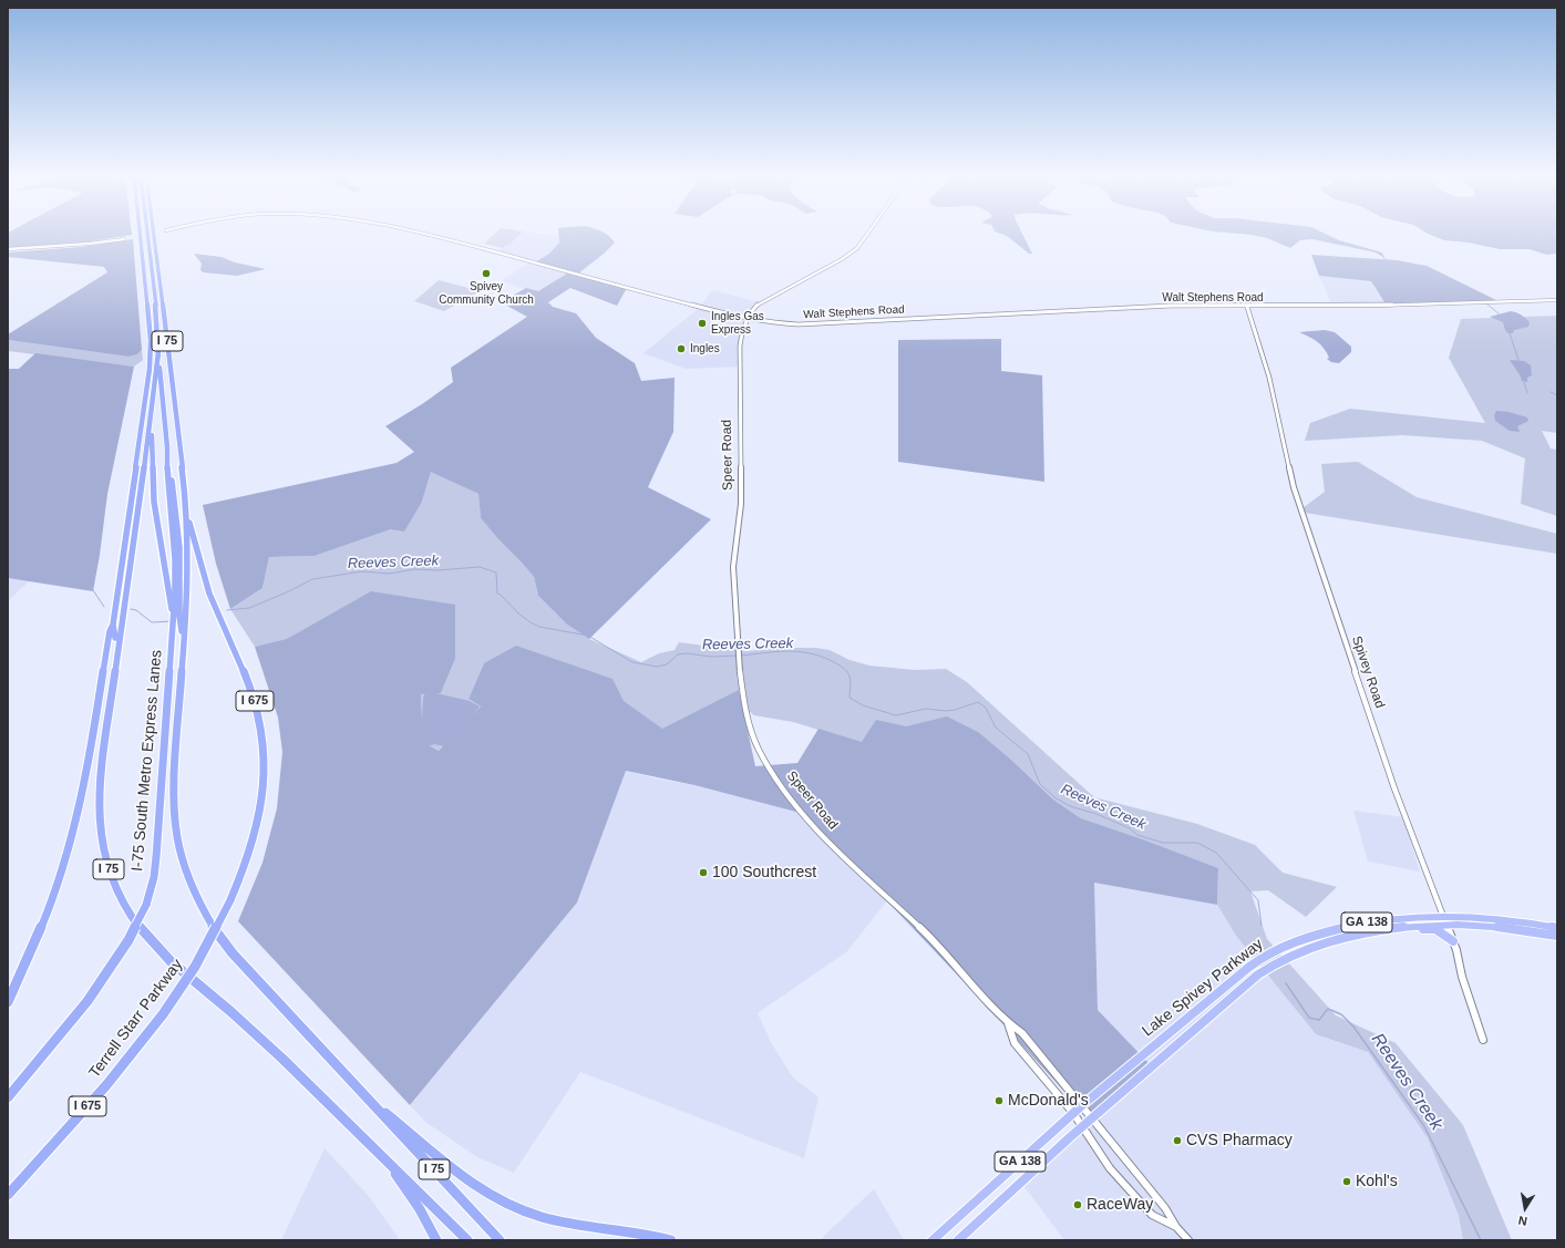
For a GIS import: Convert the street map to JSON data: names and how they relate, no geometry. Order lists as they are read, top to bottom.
{
  "streets": {
    "highway": [
      "I 75",
      "I 675",
      "I-75 South Metro Express Lanes",
      "GA 138",
      "Lake Spivey Parkway",
      "Terrell Starr Parkway"
    ],
    "street": ["Walt Stephens Road", "Speer Road", "Spivey Road"]
  },
  "crossings": [
    ["Walt Stephens Road", "Speer Road"],
    ["Walt Stephens Road", "Spivey Road"],
    ["I 75", "Terrell Starr Parkway"],
    ["Speer Road", "Lake Spivey Parkway"],
    ["Spivey Road", "Lake Spivey Parkway"]
  ],
  "water": ["Reeves Creek"],
  "places": [
    "Spivey Community Church",
    "Ingles Gas Express",
    "Ingles",
    "100 Southcrest",
    "McDonald's",
    "CVS Pharmacy",
    "Kohl's",
    "RaceWay"
  ],
  "north": "bottom"
}
